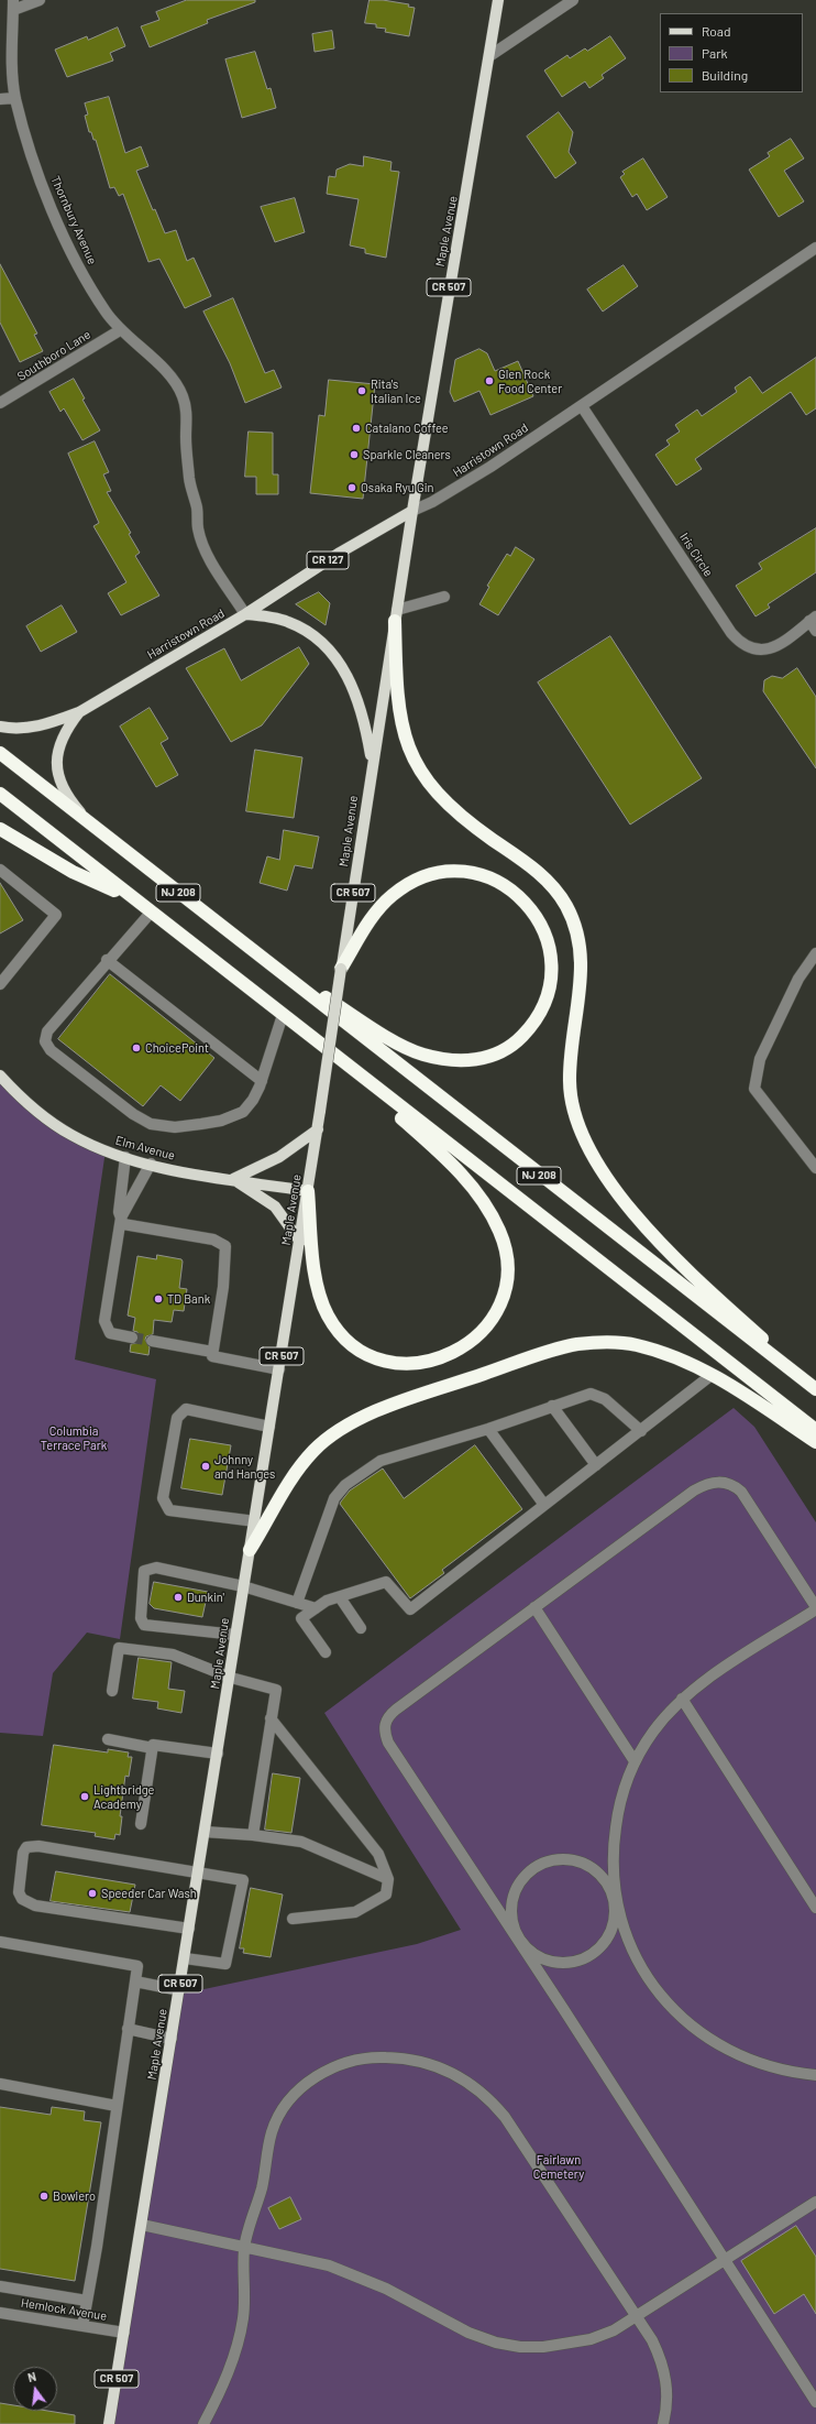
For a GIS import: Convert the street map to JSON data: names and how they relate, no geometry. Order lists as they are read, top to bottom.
{
  "streets": {
    "highway": ["NJ 208"],
    "main road": [
      "Maple Avenue",
      "CR 507",
      "Harristown Road",
      "CR 127",
      "Elm Avenue"
    ],
    "street": [
      "Thornbury Avenue",
      "Southboro Lane",
      "Iris Circle",
      "Hemlock Avenue"
    ]
  },
  "crossings": [
    ["Thornbury Avenue", "Southboro Lane"],
    ["Thornbury Avenue", "Harristown Road"],
    ["Maple Avenue", "Harristown Road"],
    ["Maple Avenue", "Elm Avenue"],
    ["Maple Avenue", "Hemlock Avenue"],
    ["Harristown Road", "Iris Circle"]
  ],
  "parks": ["Columbia Terrace Park", "Fairlawn Cemetery"],
  "places": [
    "Glen Rock Food Center",
    "Rita's Italian Ice",
    "Catalano Coffee",
    "Sparkle Cleaners",
    "Osaka Ryu Gin",
    "ChoicePoint",
    "TD Bank",
    "Johnny and Hanges",
    "Dunkin'",
    "Lightbridge Academy",
    "Speeder Car Wash",
    "Bowlero"
  ],
  "legend": ["Road", "Park", "Building"],
  "north": "top"
}
